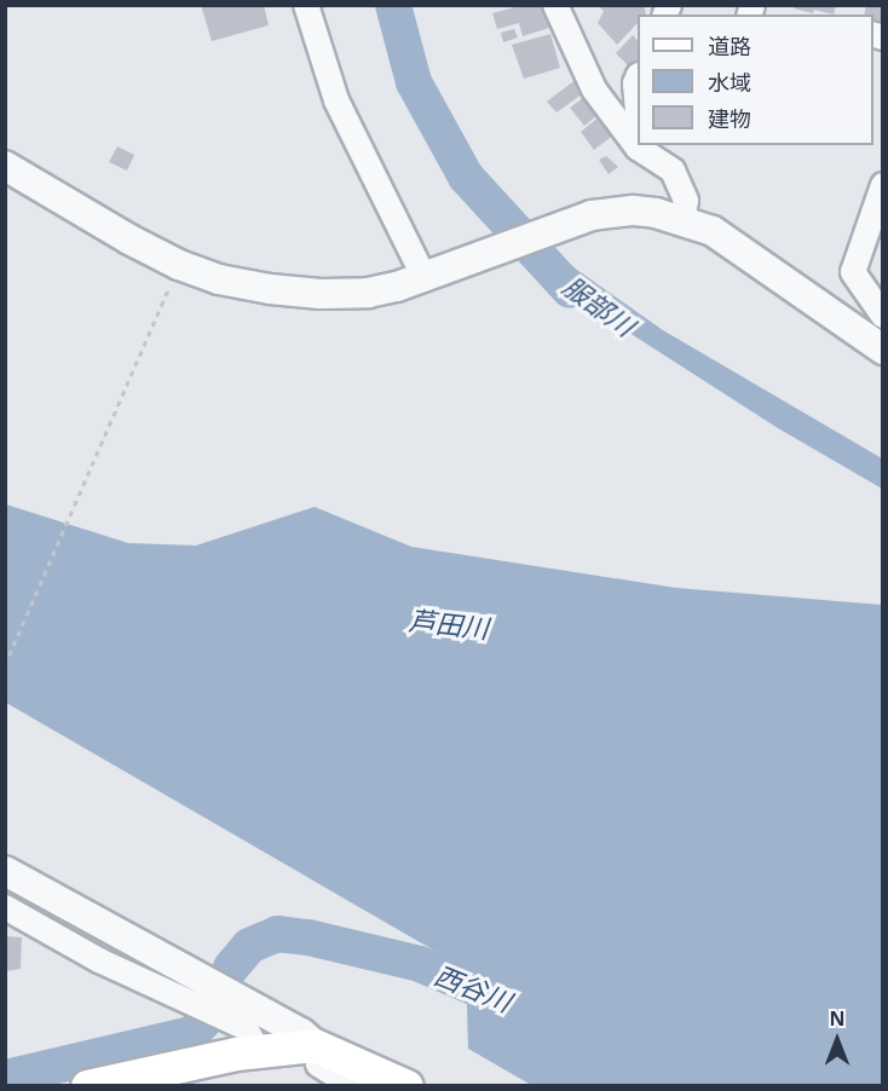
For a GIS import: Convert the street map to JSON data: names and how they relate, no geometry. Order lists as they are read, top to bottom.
{
  "water": ["服部川", "芦田川", "西谷川"],
  "legend": ["道路", "水域", "建物"],
  "north": "top"
}
